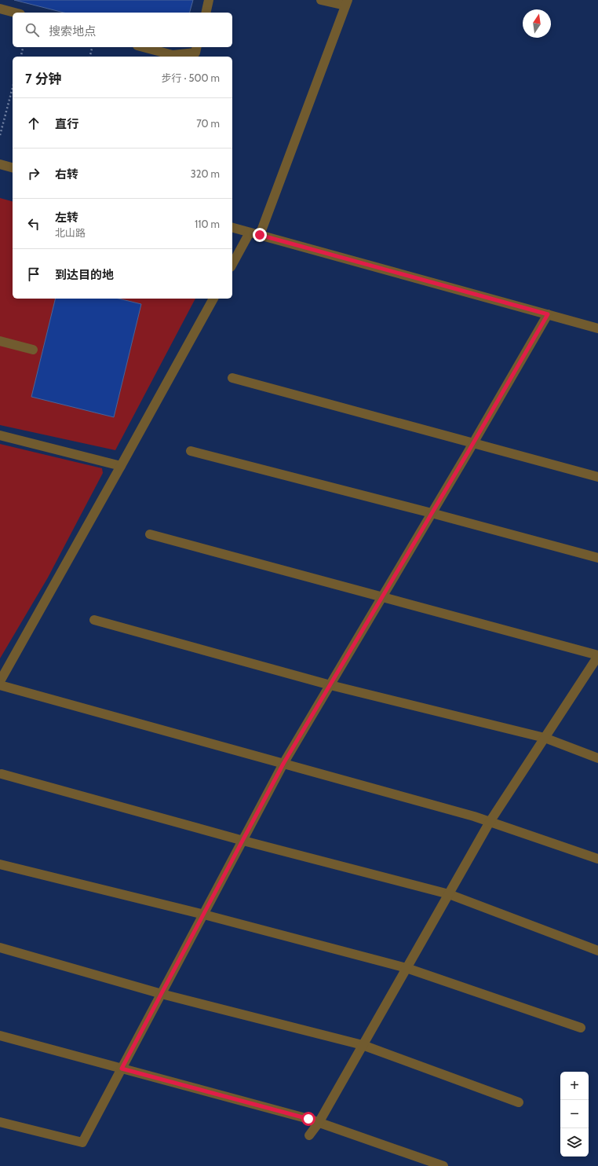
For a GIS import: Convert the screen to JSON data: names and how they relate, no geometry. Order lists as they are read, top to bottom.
{
  "north": "top",
  "page": {
    "search": "搜索地点",
    "heading": ["7 分钟", "步行 · 500 m"],
    "list": [
      ["直行", "70 m"],
      ["右转", "320 m"],
      ["左转", "北山路", "110 m"],
      "到达目的地"
    ],
    "map_buttons": ["+", "−"]
  }
}
